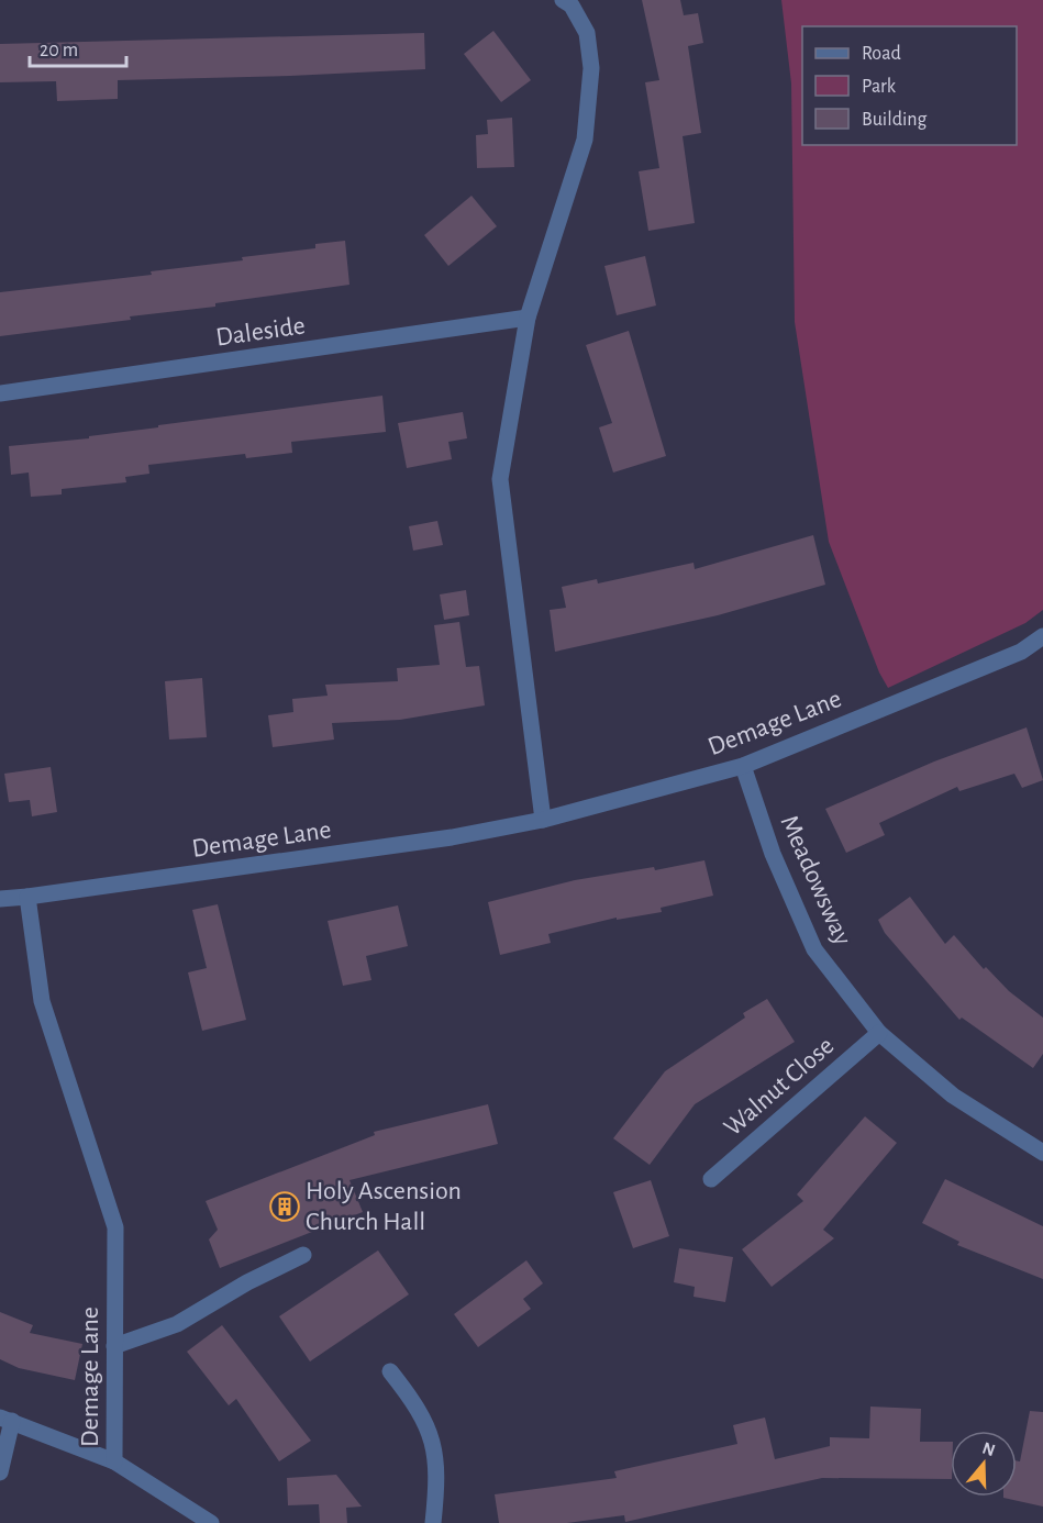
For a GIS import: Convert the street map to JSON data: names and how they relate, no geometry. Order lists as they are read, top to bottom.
{
  "streets": {
    "street": [
      "Daleside",
      "Demage Lane",
      "Meadowsway",
      "Walnut Close"
    ]
  },
  "crossings": [
    ["Demage Lane", "Meadowsway"],
    ["Meadowsway", "Walnut Close"]
  ],
  "places": {
    "building": ["Holy Ascension Church Hall"]
  },
  "legend": ["Road", "Park", "Building"],
  "scale_bar": "20 m",
  "north": "top"
}
